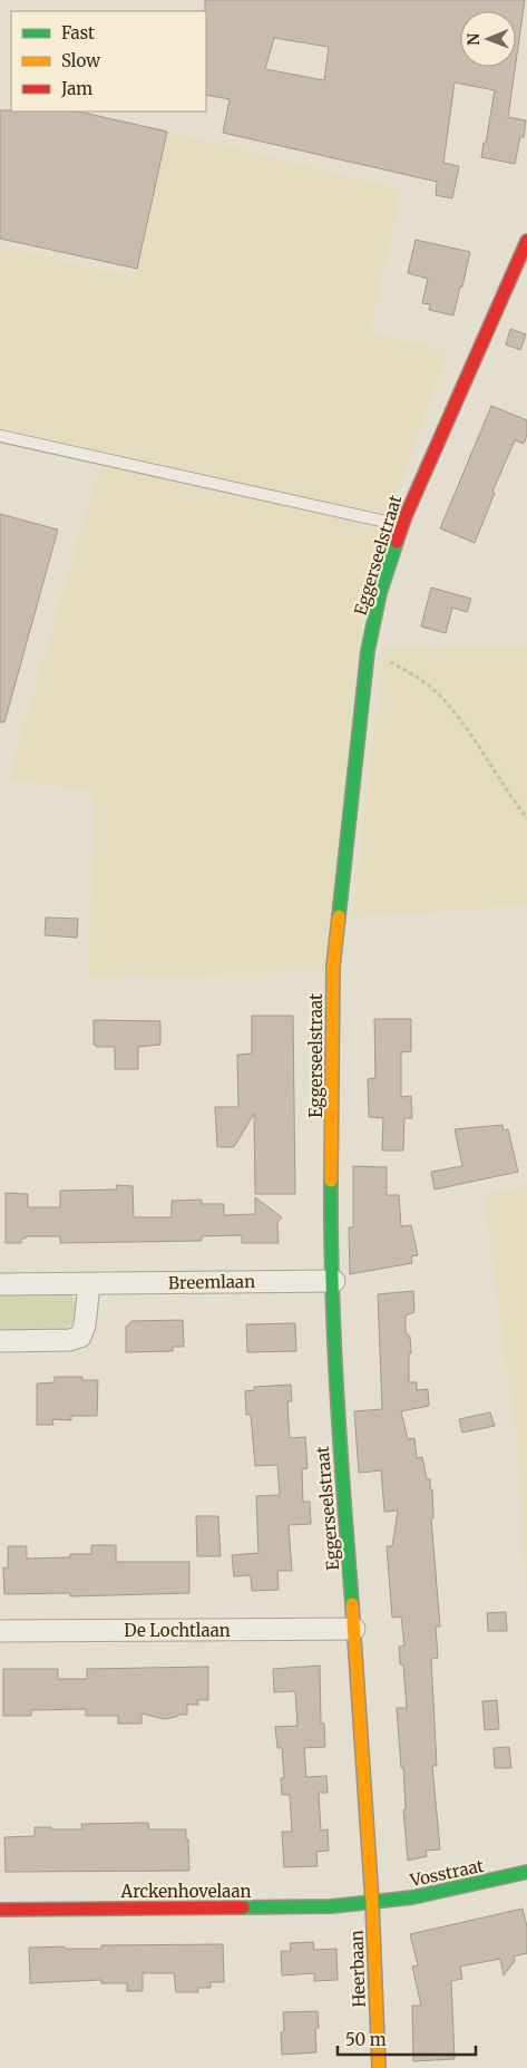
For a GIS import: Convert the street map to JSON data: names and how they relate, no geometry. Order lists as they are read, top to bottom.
{
  "streets": {
    "street": [
      "Eggerseelstraat",
      "Breemlaan",
      "De Lochtlaan",
      "Vosstraat",
      "Arckenhovelaan",
      "Heerbaan"
    ]
  },
  "crossings": [
    ["Eggerseelstraat", "Breemlaan"],
    ["Eggerseelstraat", "De Lochtlaan"],
    ["Eggerseelstraat", "Vosstraat"],
    ["Eggerseelstraat", "Arckenhovelaan"],
    ["Eggerseelstraat", "Heerbaan"],
    ["Vosstraat", "Arckenhovelaan"],
    ["Vosstraat", "Heerbaan"],
    ["Arckenhovelaan", "Heerbaan"]
  ],
  "legend": ["Fast", "Slow", "Jam"],
  "scale_bar": "50 m",
  "north": "left"
}
